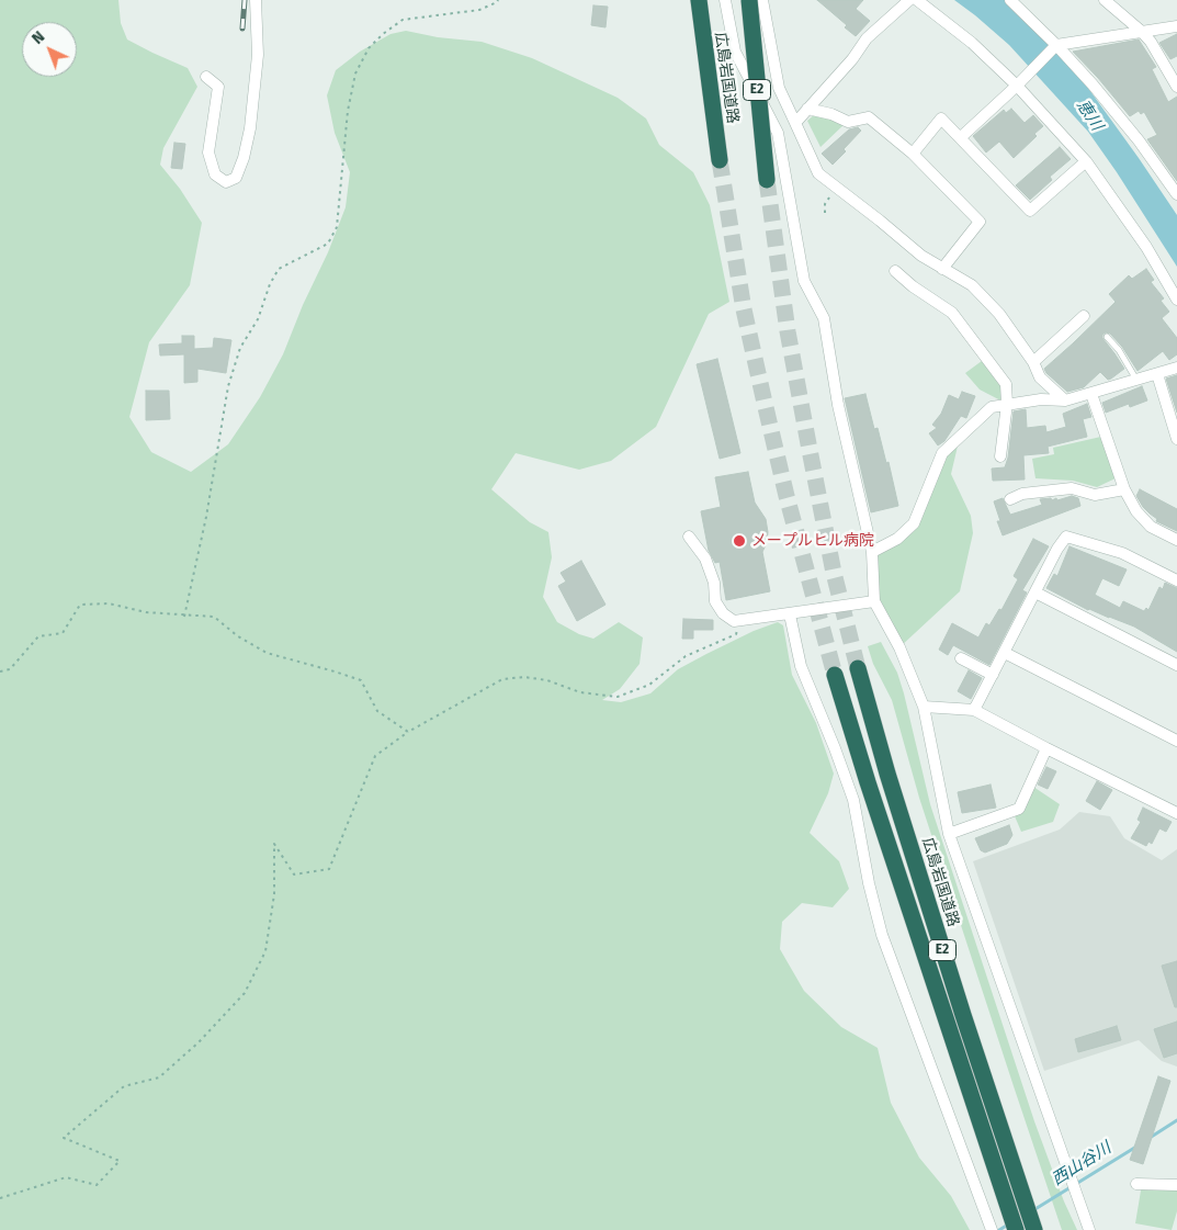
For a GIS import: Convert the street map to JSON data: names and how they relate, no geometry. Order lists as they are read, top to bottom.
{
  "streets": {
    "highway": ["広島岩国道路", "E2"]
  },
  "water": ["恵川", "西山谷川"],
  "places": ["メープルヒル病院"],
  "north": "top left"
}
